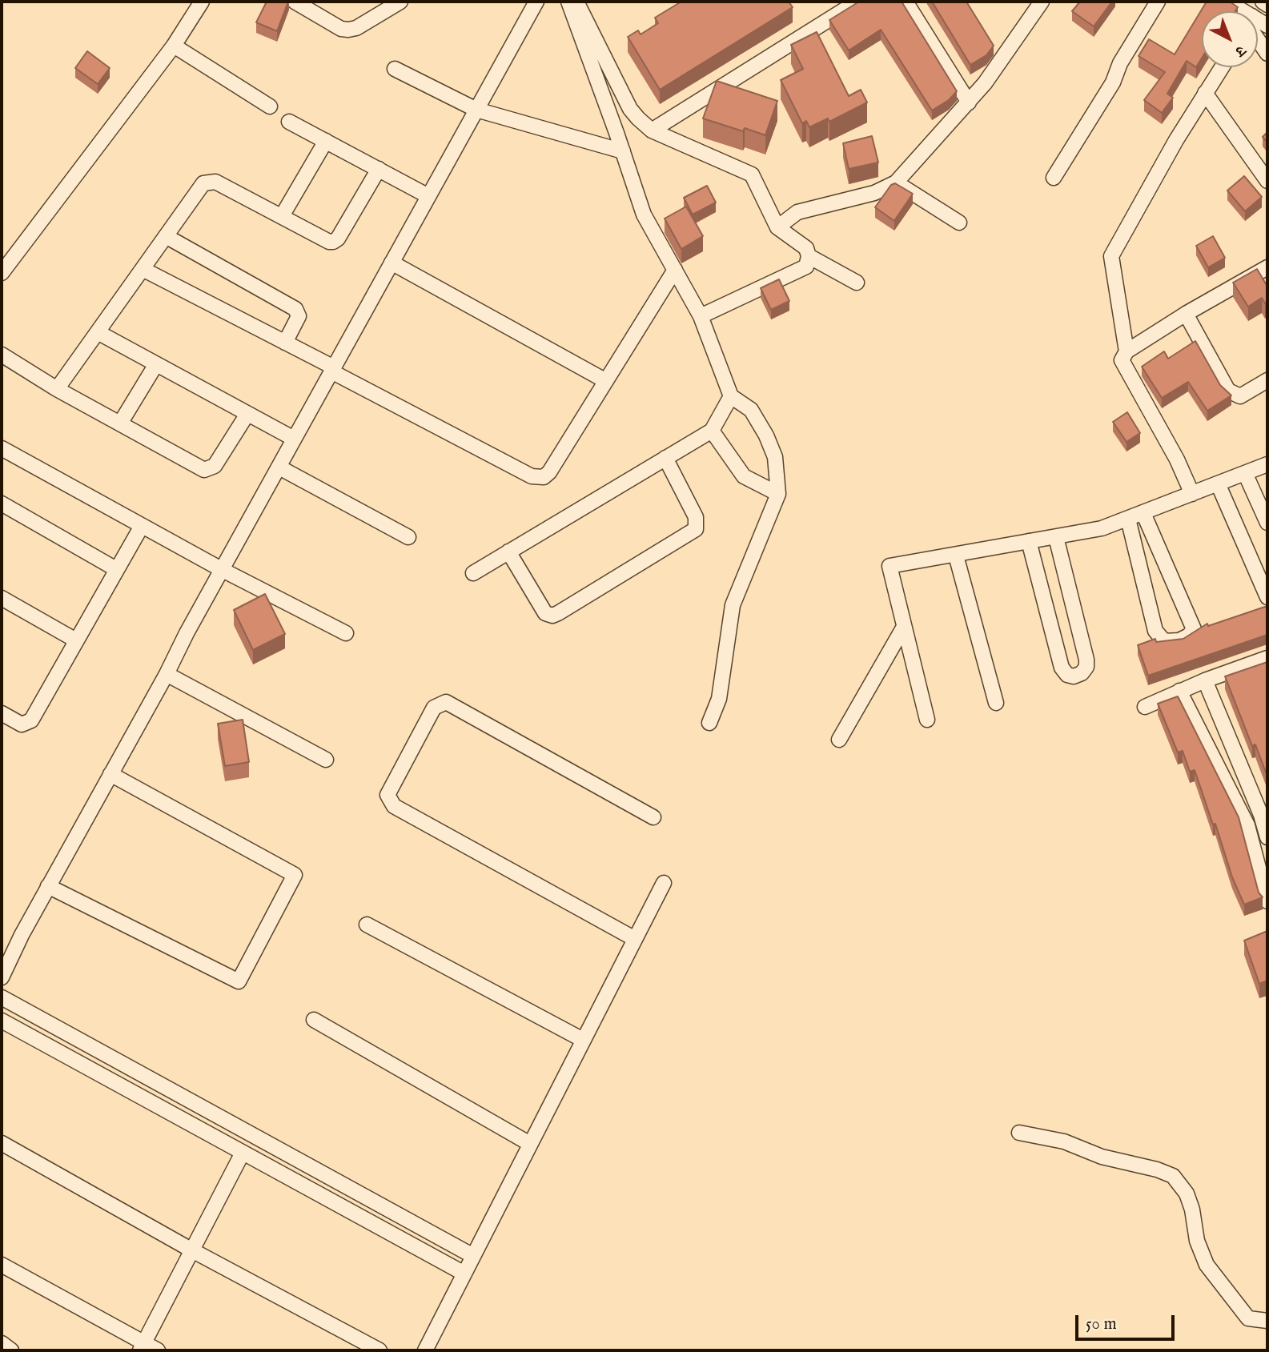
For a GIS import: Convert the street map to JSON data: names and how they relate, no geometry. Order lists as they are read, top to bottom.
{
  "scale_bar": "50 m",
  "north": "bottom right"
}
